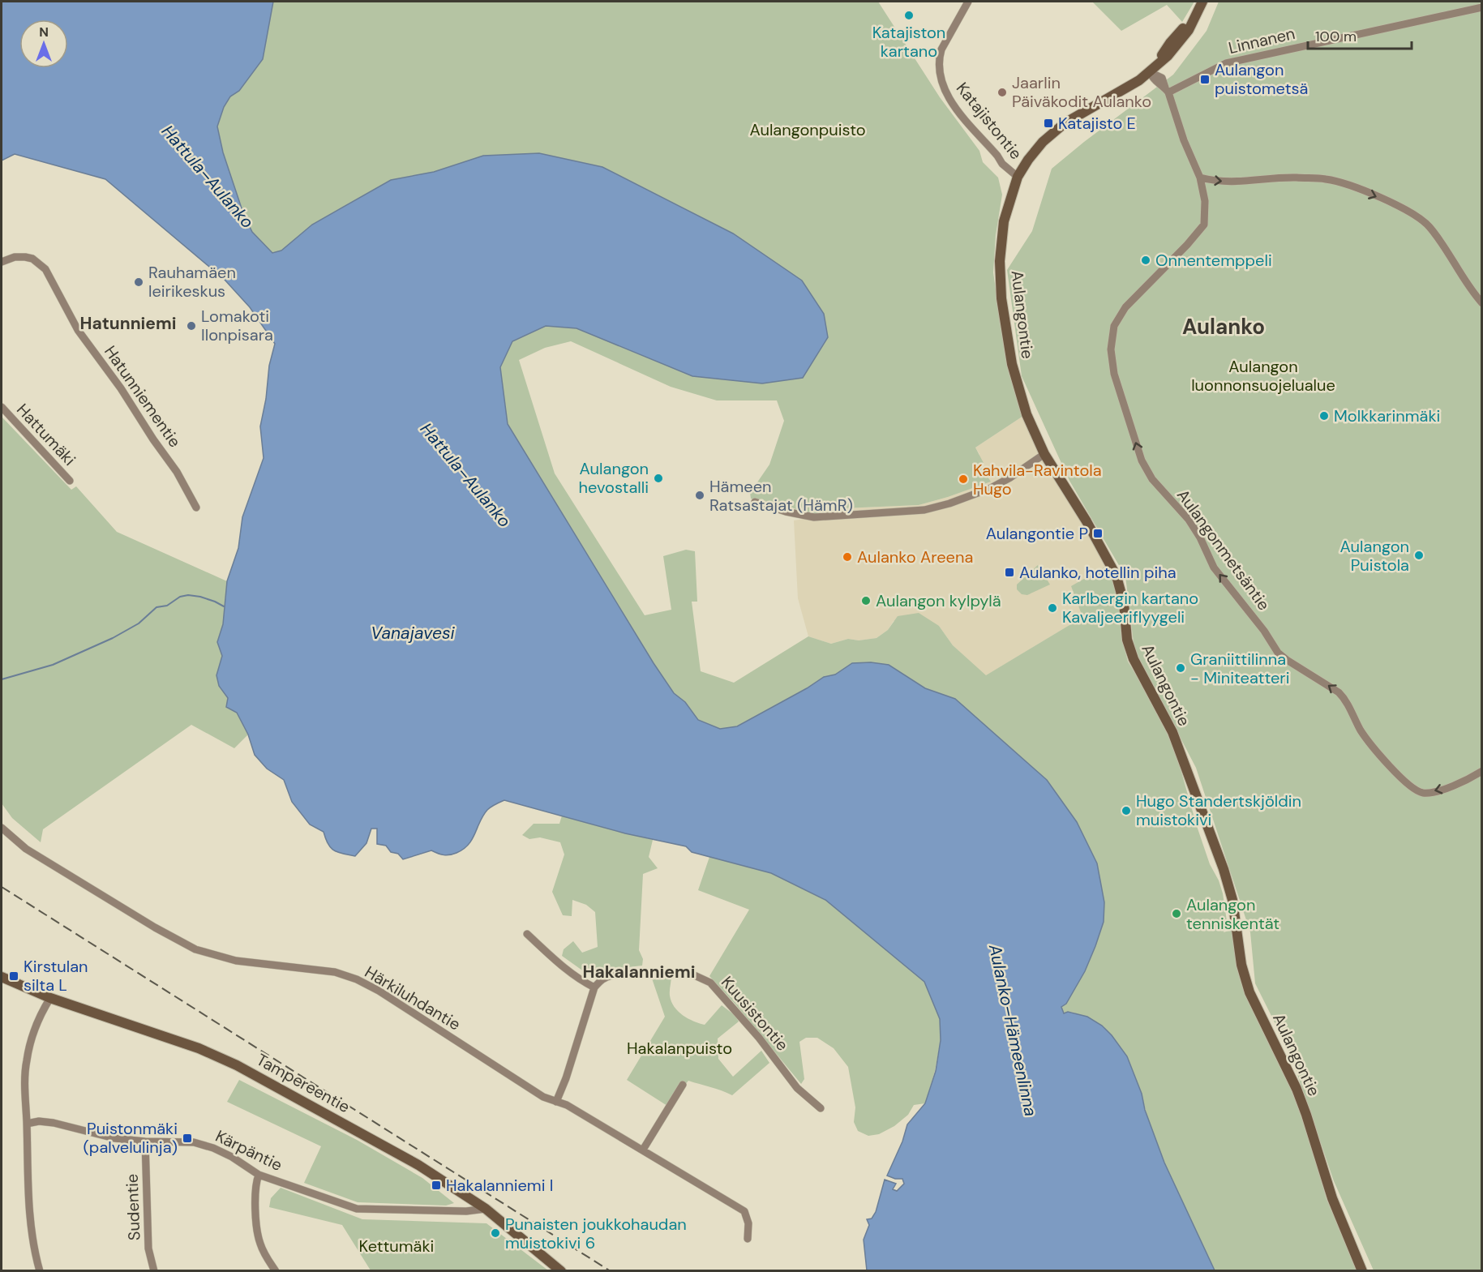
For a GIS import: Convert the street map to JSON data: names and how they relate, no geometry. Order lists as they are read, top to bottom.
{
  "streets": {
    "main road": ["Aulangontie", "Tampereentie"],
    "street": [
      "Linnanen",
      "Katajistontie",
      "Hatunniementie",
      "Hattumäki",
      "Aulangonmetsäntie",
      "Härkiluhdantie",
      "Kuusistontie",
      "Kärpäntie",
      "Sudentie"
    ]
  },
  "crossings": [
    ["Linnanen", "Aulangonmetsäntie"],
    ["Katajistontie", "Aulangontie"],
    ["Tampereentie", "Kärpäntie"],
    ["Kärpäntie", "Sudentie"]
  ],
  "districts": ["Hatunniemi", "Aulanko", "Hakalanniemi"],
  "water": ["Hattula–Aulanko", "Vanajavesi", "Aulanko–Hämeenlinna"],
  "parks": [
    "Aulangonpuisto",
    "Aulangon luonnonsuojelualue",
    "Hakalanpuisto",
    "Kettumäki"
  ],
  "places": {
    "other": [
      "Katajiston kartano",
      "Jaarlin Päiväkodit Aulanko",
      "Onnentemppeli",
      "Rauhamäen leirikeskus",
      "Lomakoti Ilonpisara",
      "Molkkarinmäki",
      "Aulangon hevostalli",
      "Kahvila-Ravintola Hugo",
      "Hämeen Ratsastajat (HämR)",
      "Aulangon Puistola",
      "Aulanko Areena",
      "Aulangon kylpylä",
      "Karlbergin kartano Kavaljeeriflyygeli",
      "Graniittilinna - Miniteatteri",
      "Hugo Standertskjöldin muistokivi",
      "Aulangon tenniskentät",
      "Punaisten joukkohaudan muistokivi 6"
    ],
    "transit": [
      "Aulangon puistometsä",
      "Katajisto E",
      "Aulangontie P",
      "Aulanko, hotellin piha",
      "Kirstulan silta L",
      "Puistonmäki (palvelulinja)",
      "Hakalanniemi I"
    ]
  },
  "scale_bar": "100 m",
  "north": "top"
}
